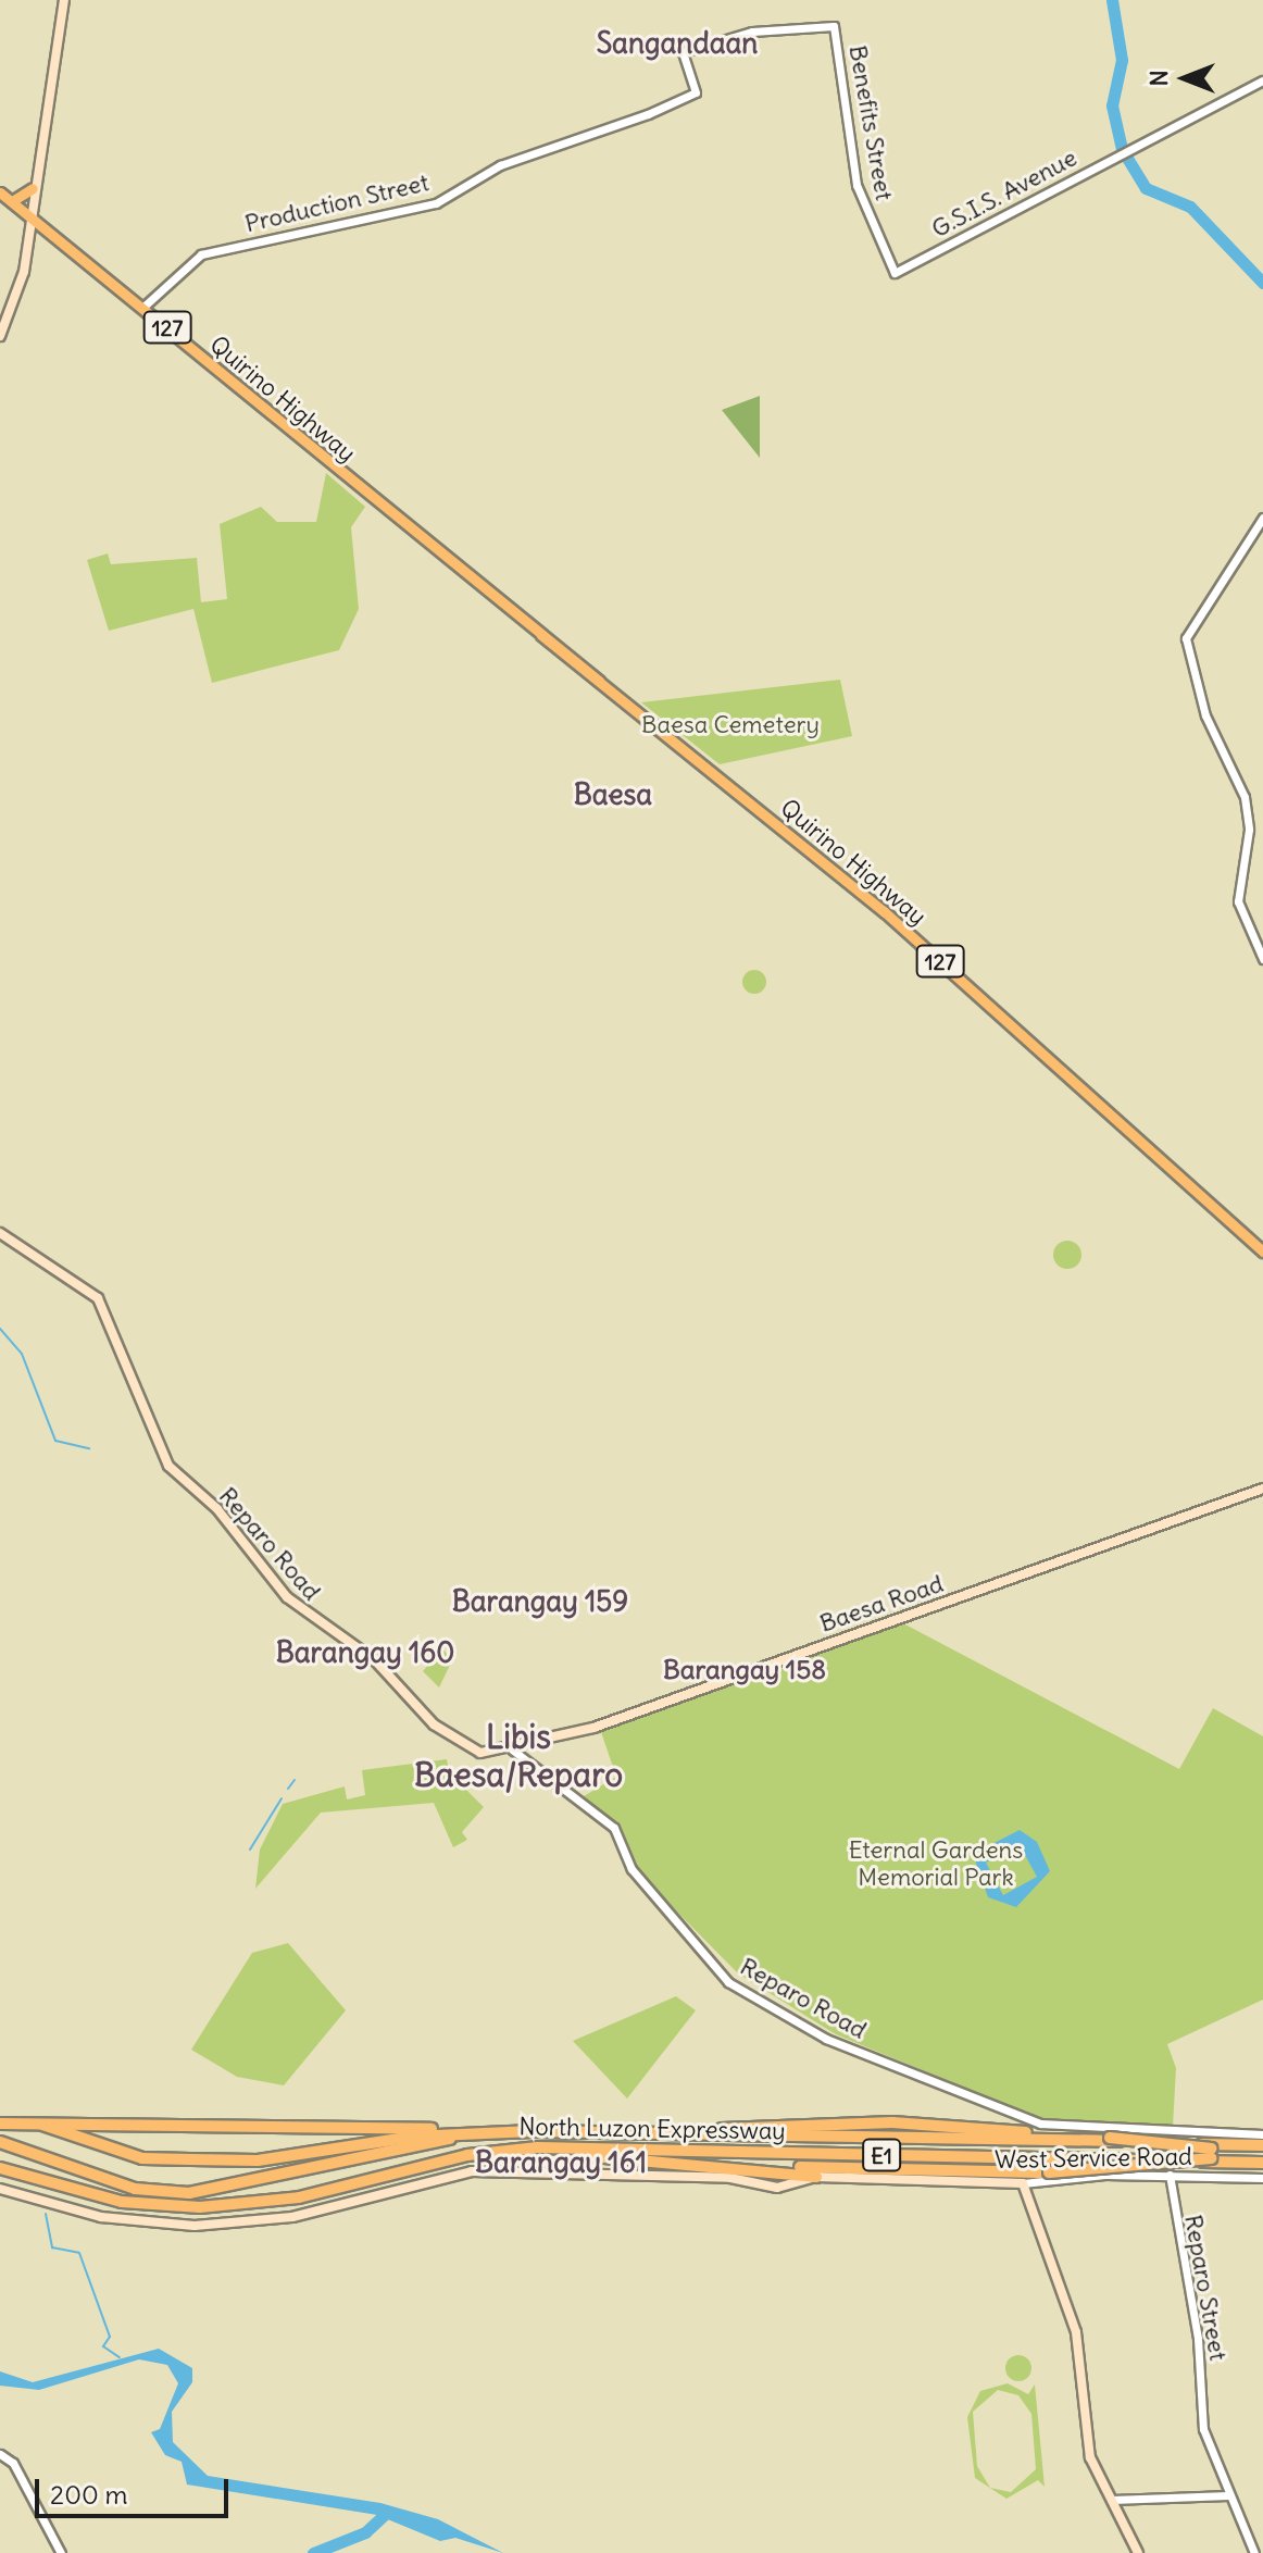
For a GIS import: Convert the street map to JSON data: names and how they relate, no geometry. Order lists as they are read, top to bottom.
{
  "streets": {
    "highway": ["North Luzon Expressway", "E1"],
    "main road": [
      "127",
      "Quirino Highway",
      "Reparo Road",
      "Baesa Road",
      "West Service Road"
    ],
    "street": [
      "Benefits Street",
      "G.S.I.S. Avenue",
      "Production Street",
      "Reparo Street"
    ]
  },
  "crossings": [
    ["Benefits Street", "G.S.I.S. Avenue"],
    ["Benefits Street", "Production Street"],
    ["Production Street", "Quirino Highway"],
    ["Reparo Road", "Baesa Road"],
    ["West Service Road", "Reparo Street"]
  ],
  "districts": [
    "Sangandaan",
    "Baesa",
    "Barangay 159",
    "Barangay 160",
    "Barangay 158",
    "Libis Baesa/Reparo",
    "Barangay 161"
  ],
  "parks": ["Baesa Cemetery", "Eternal Gardens Memorial Park"],
  "scale_bar": "200 m",
  "north": "left"
}
